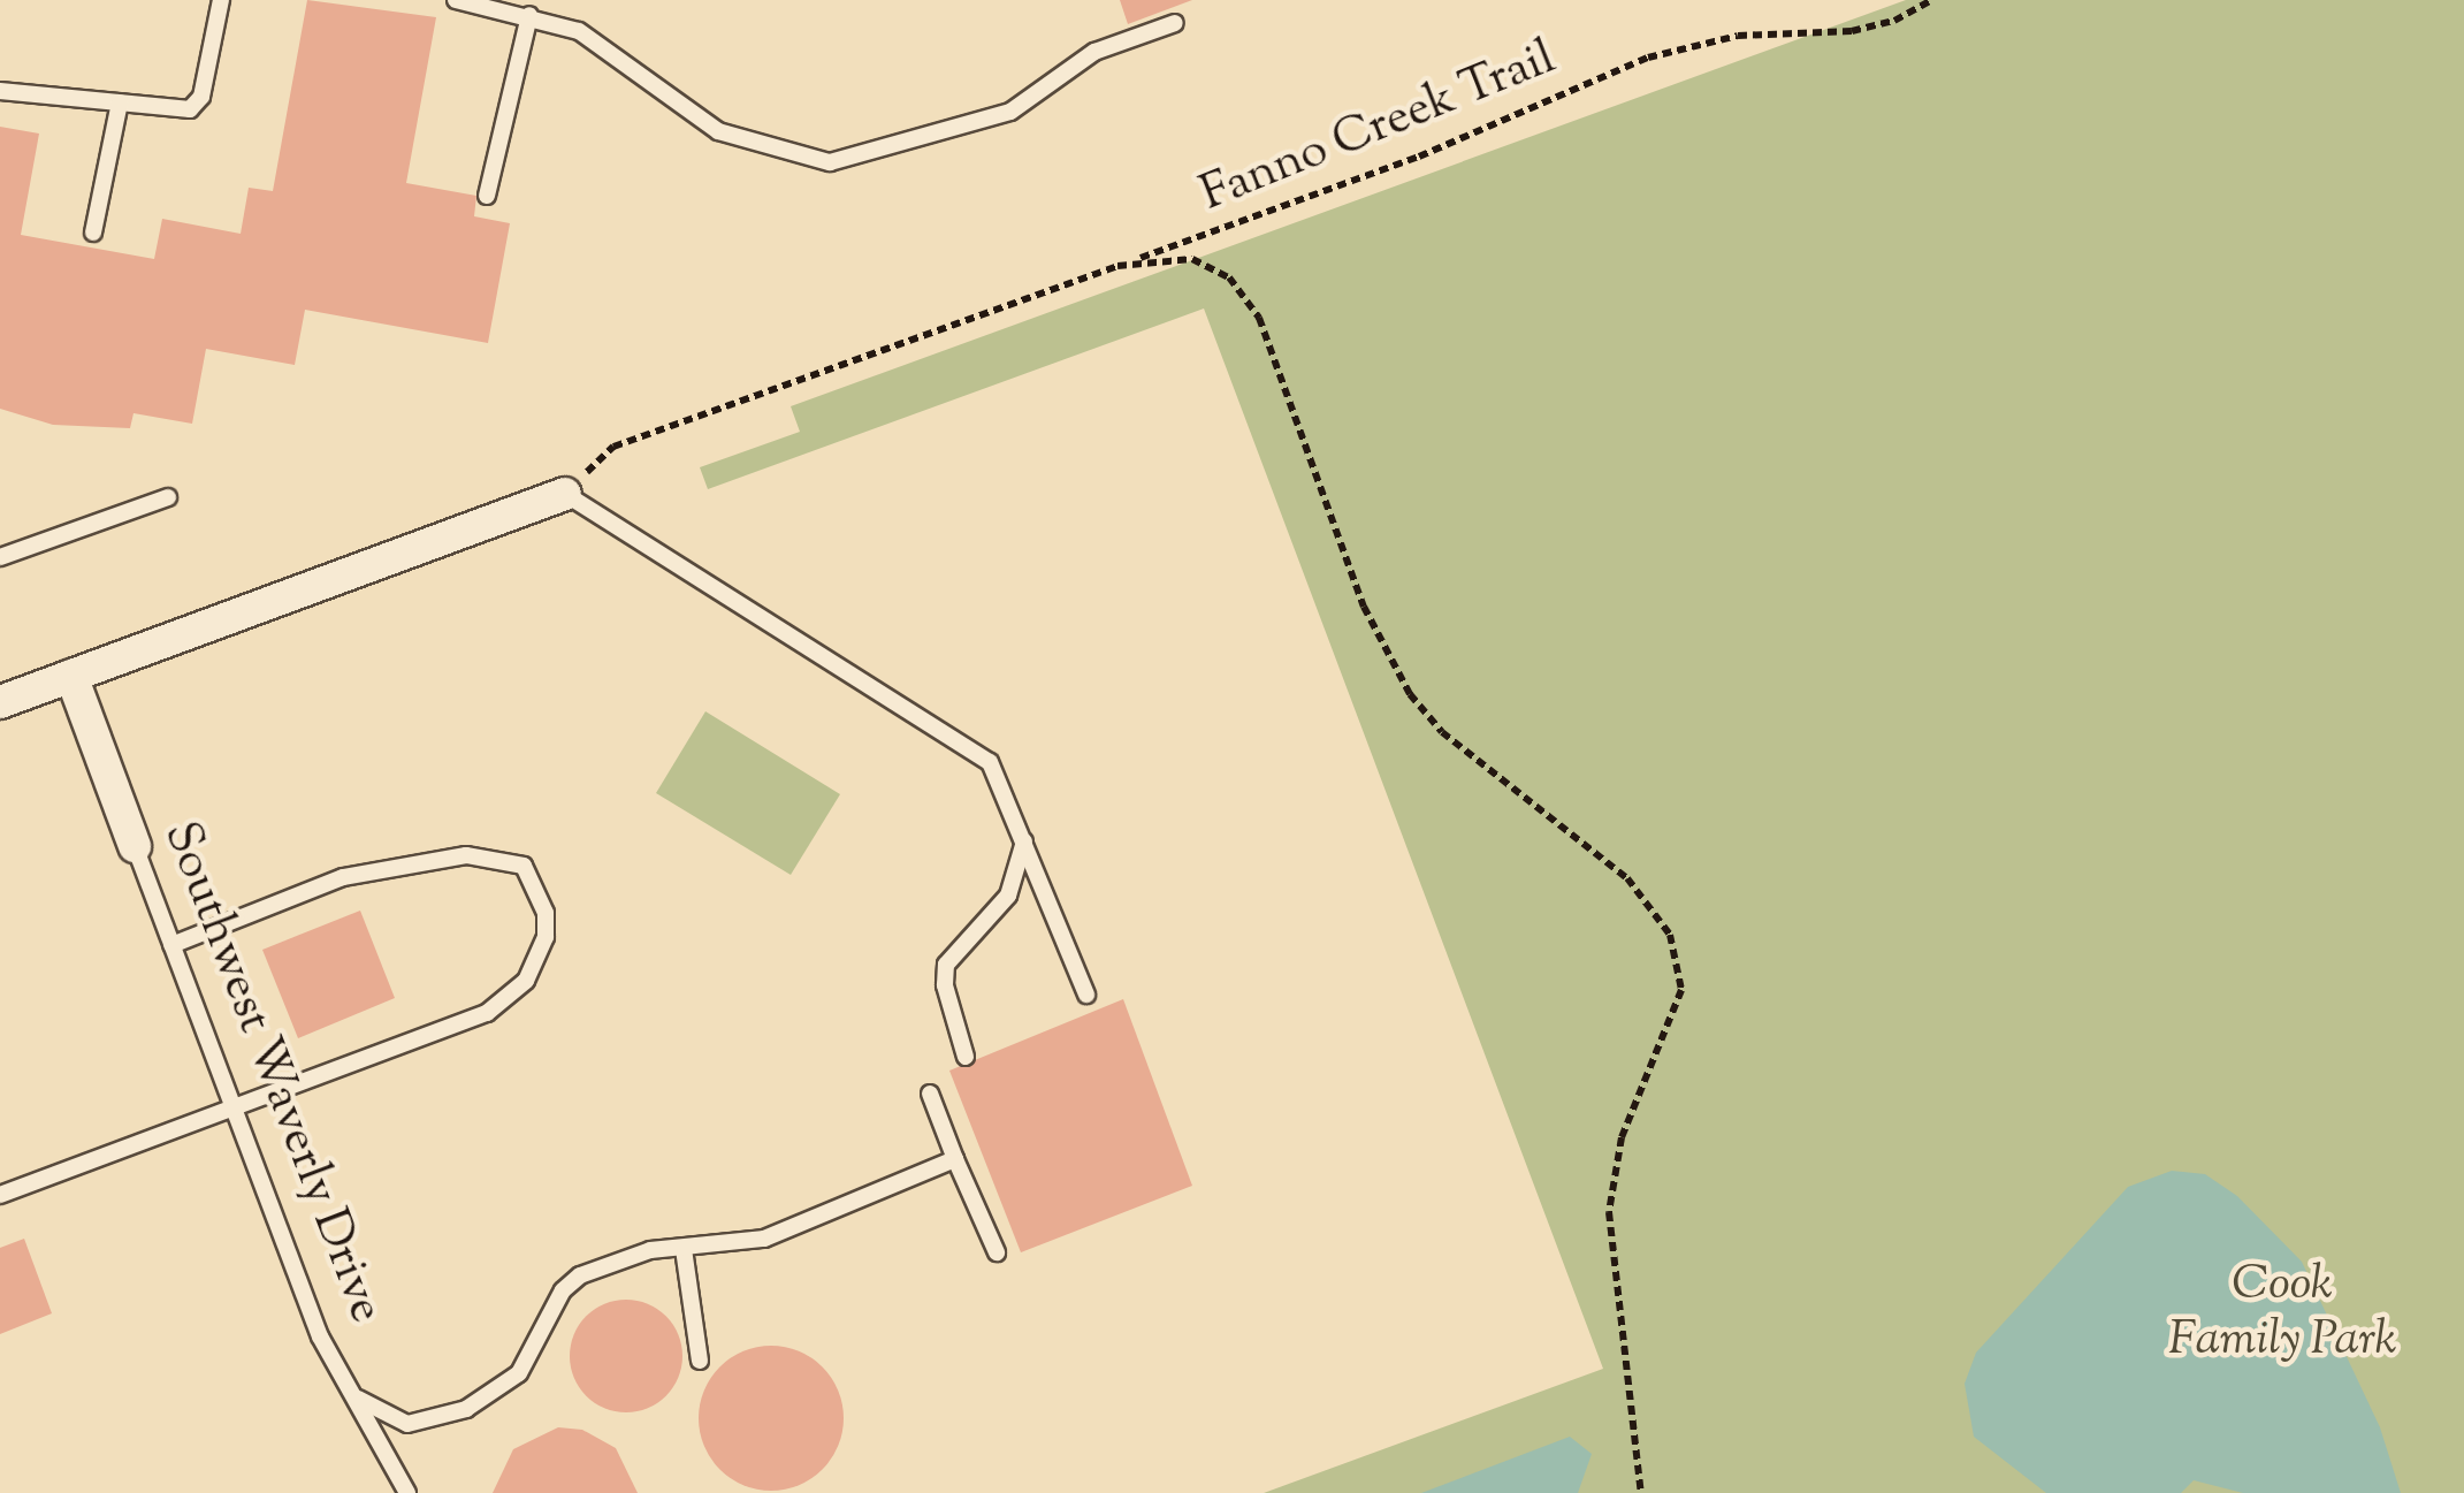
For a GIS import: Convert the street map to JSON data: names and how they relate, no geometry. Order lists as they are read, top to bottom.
{
  "streets": {
    "street": ["Southwest Waverly Drive"],
    "path": ["Fanno Creek Trail"]
  },
  "parks": ["Cook Family Park"]
}
